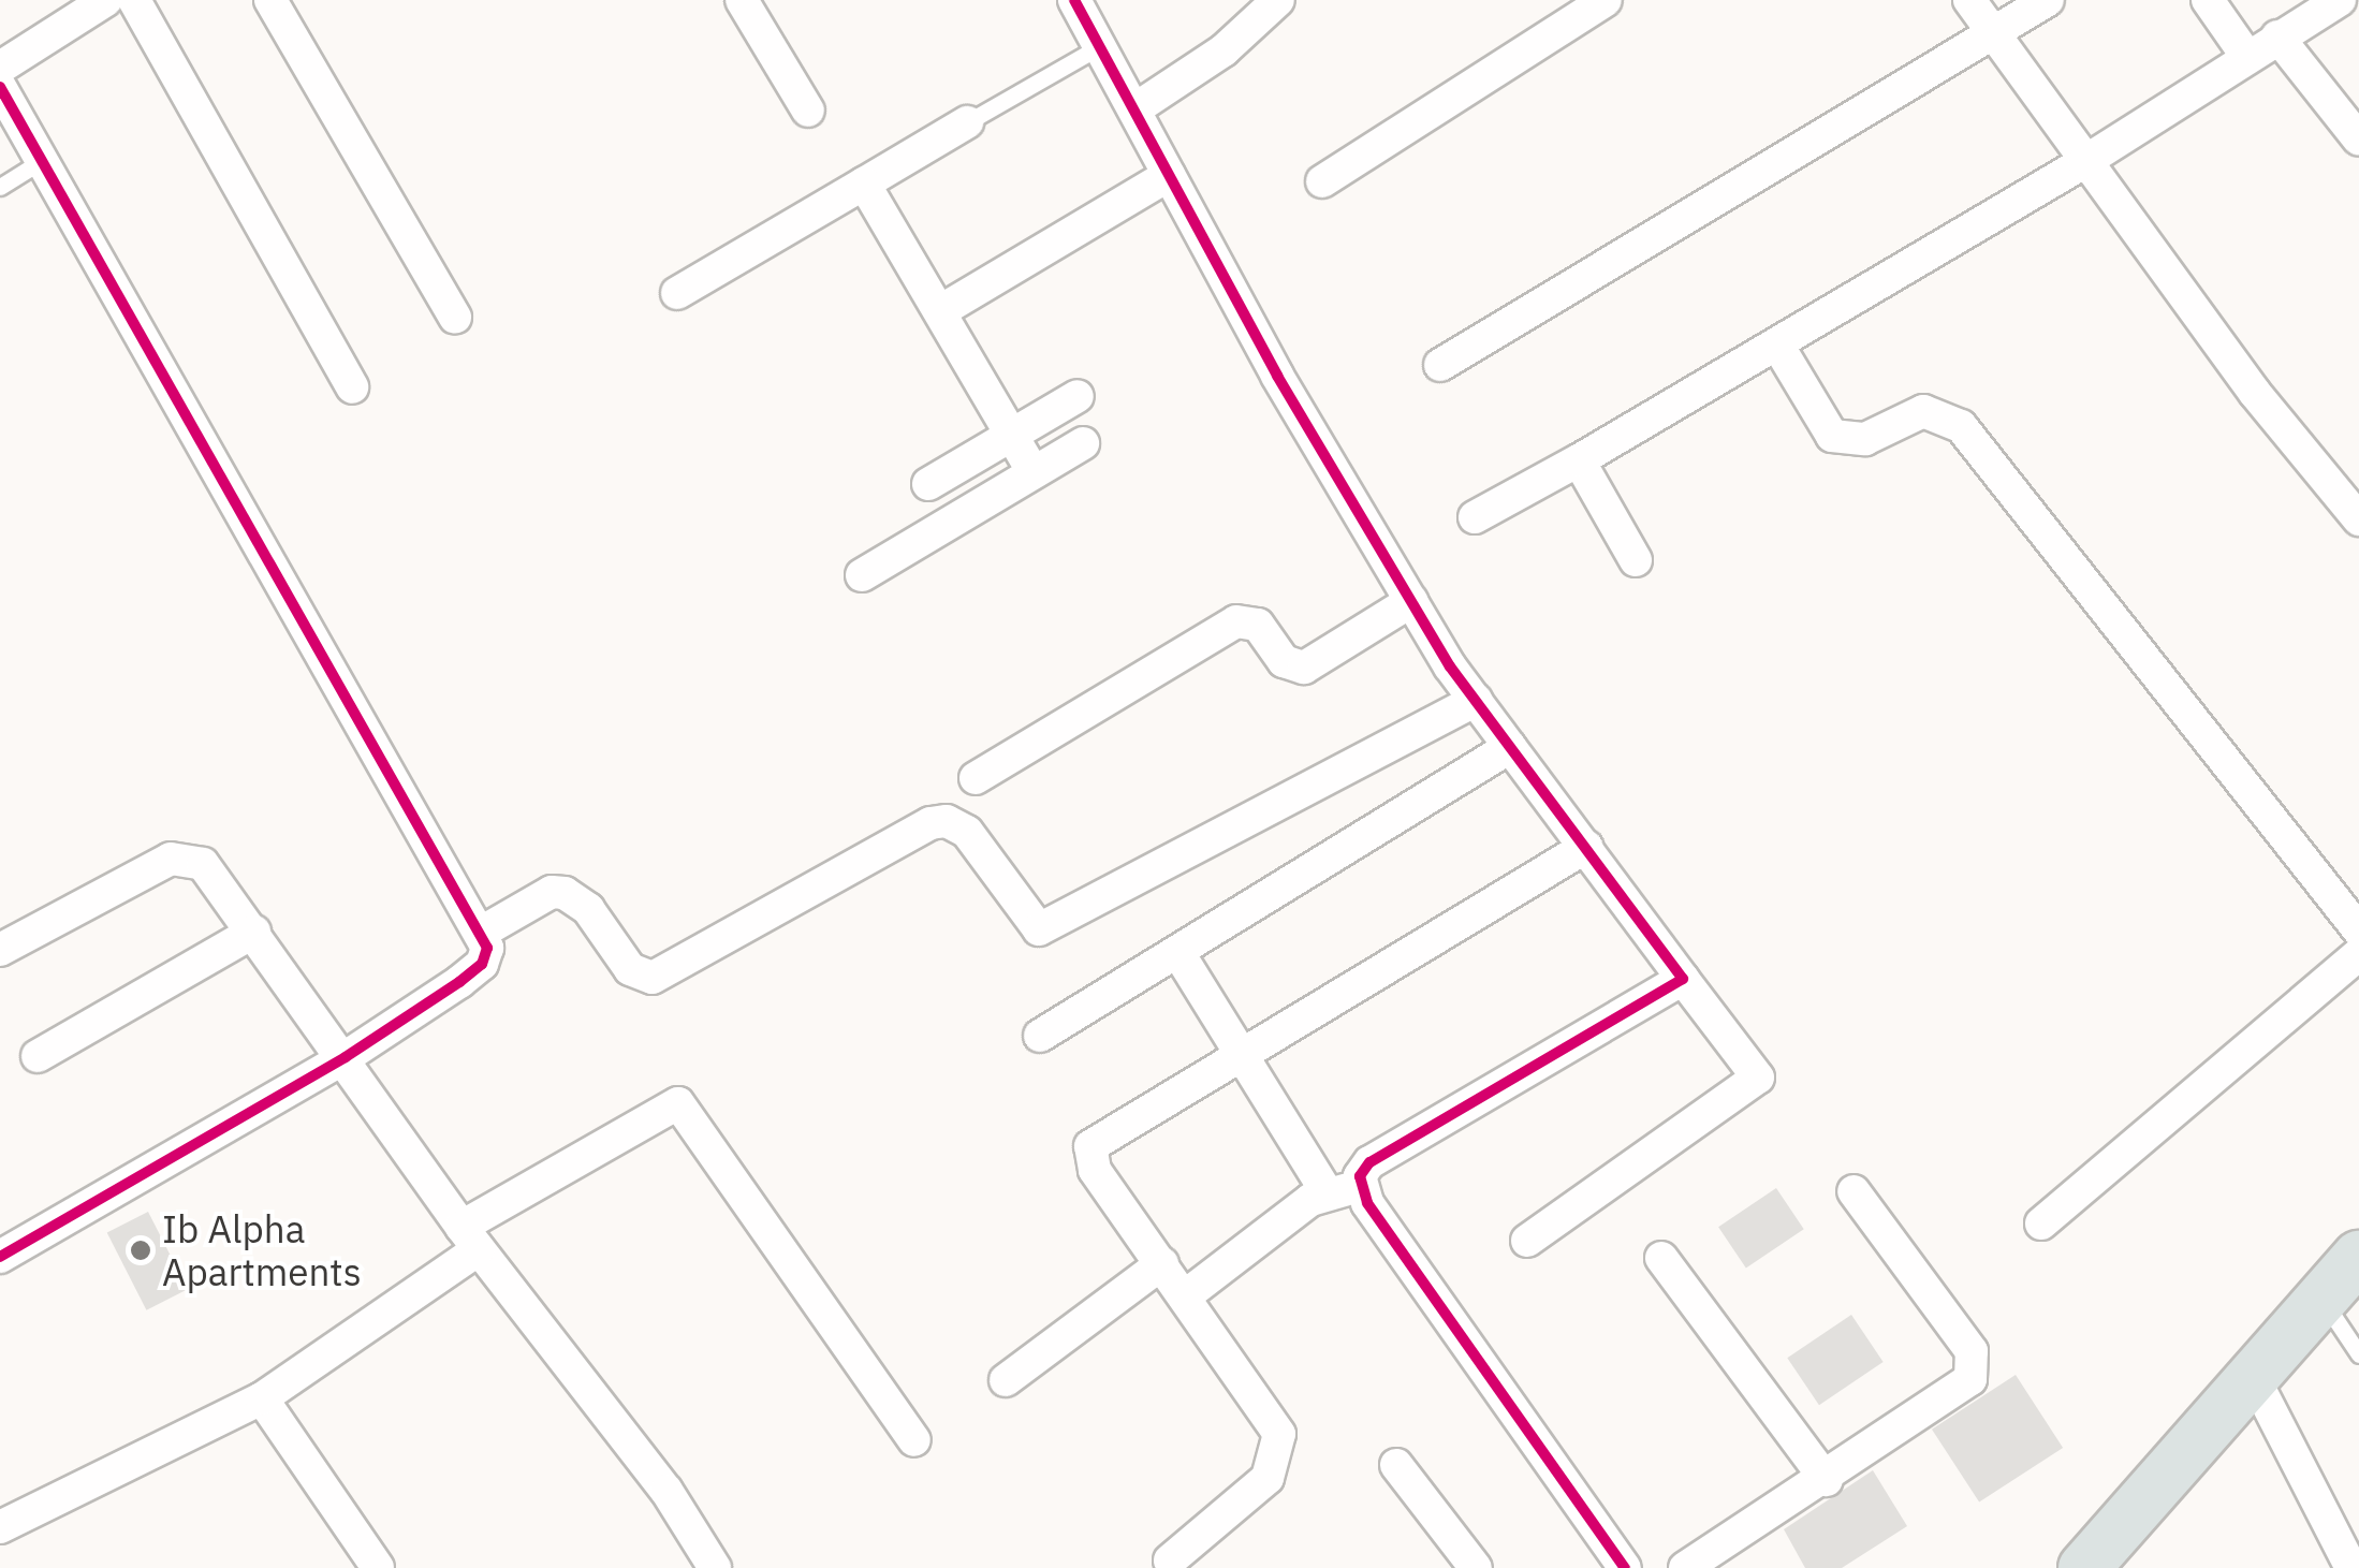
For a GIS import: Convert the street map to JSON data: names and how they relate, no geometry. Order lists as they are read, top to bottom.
{
  "places": ["Ib Alpha Apartments"]
}
